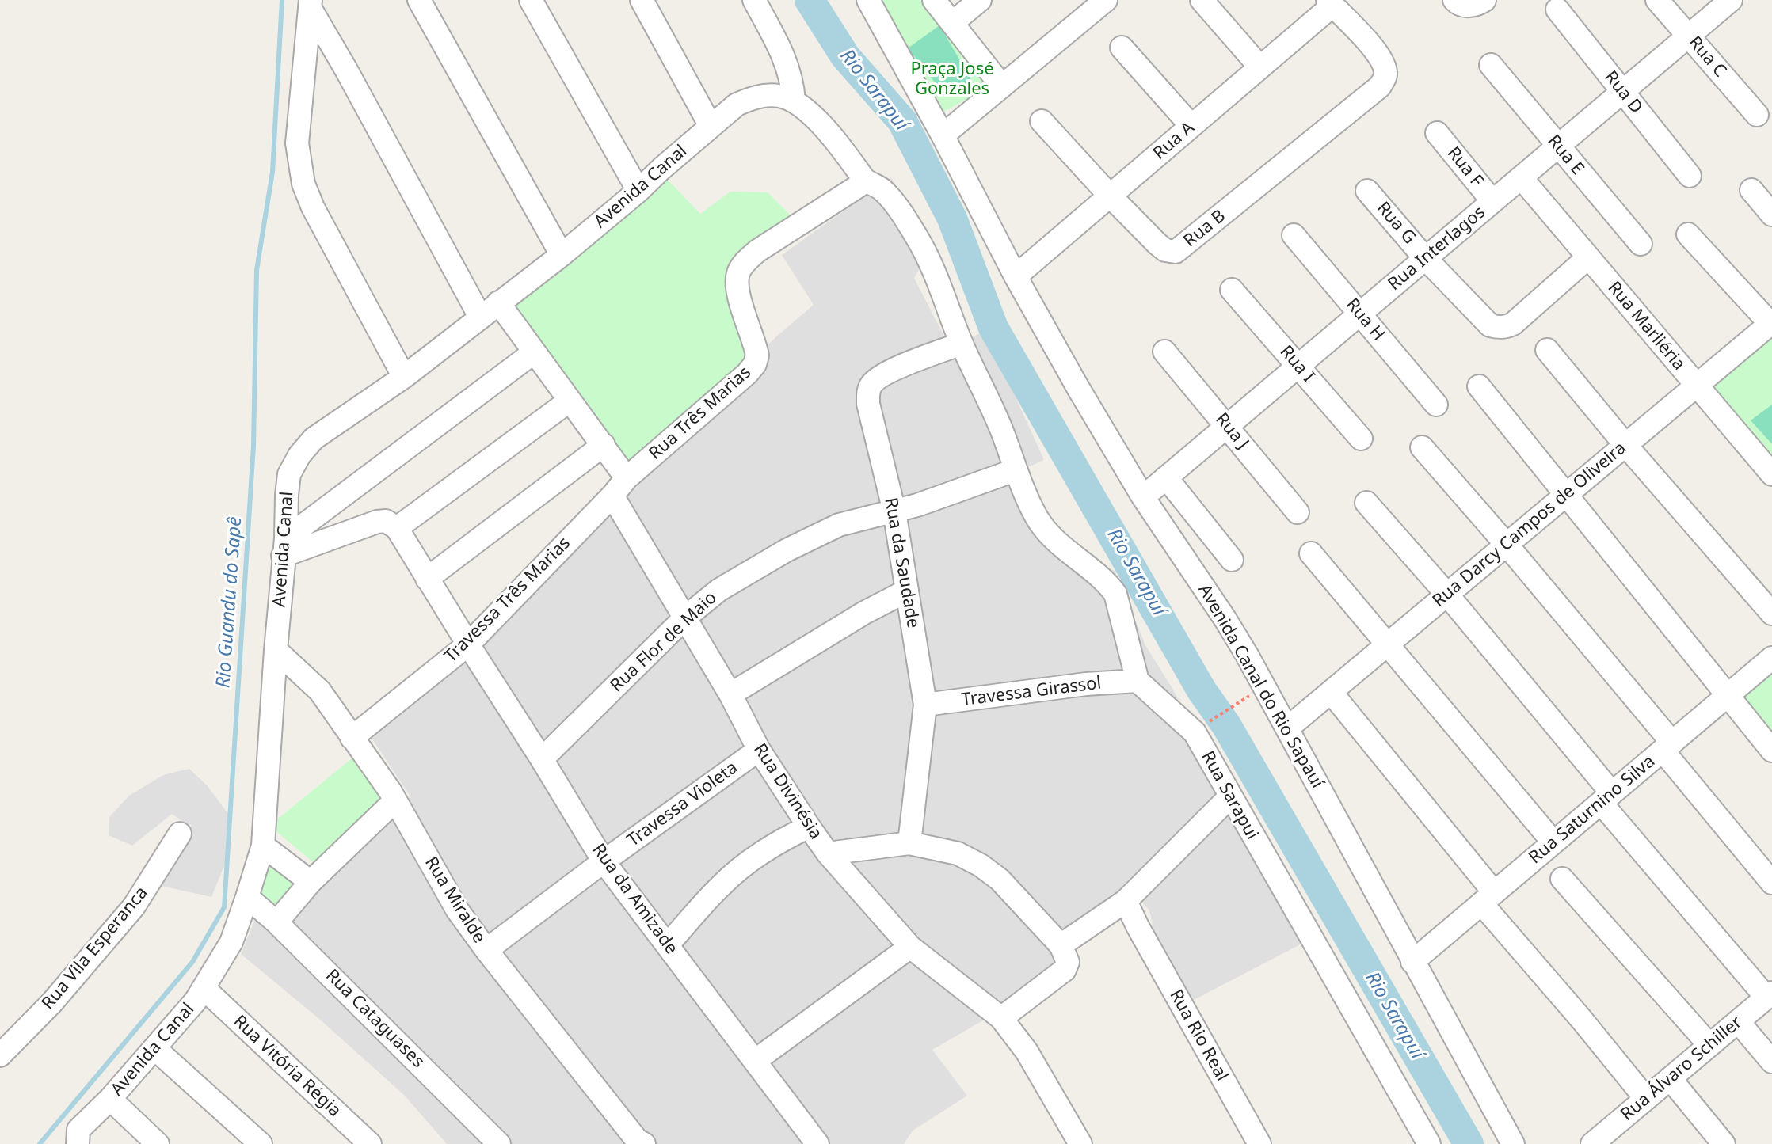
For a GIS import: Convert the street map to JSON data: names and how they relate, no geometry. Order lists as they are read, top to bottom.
{
  "streets": {
    "street": [
      "Rua C",
      "Rua D",
      "Rua A",
      "Rua E",
      "Rua F",
      "Avenida Canal",
      "Rua G",
      "Rua B",
      "Rua Interlagos",
      "Rua H",
      "Rua Marliéria",
      "Rua I",
      "Rua Três Marias",
      "Rua J",
      "Rua Darcy Campos de Oliveira",
      "Rua da Saudade",
      "Travessa Três Marias",
      "Rua Flor de Maio",
      "Avenida Canal do Rio Sapauí",
      "Travessa Girassol",
      "Rua Divinésia",
      "Rua Sarapui",
      "Travessa Violeta",
      "Rua Saturnino Silva",
      "Rua da Amizade",
      "Rua Miralde",
      "Rua Vila Esperanca",
      "Rua Cataguases",
      "Rua Rio Real",
      "Rua Vitória Régia",
      "Rua Álvaro Schiller"
    ]
  },
  "crossings": [
    ["Rua C", "Rua Interlagos"],
    ["Rua D", "Rua Interlagos"],
    ["Rua A", "Rua B"],
    ["Rua A", "Avenida Canal do Rio Sapauí"],
    ["Rua E", "Rua Interlagos"],
    ["Rua F", "Rua Interlagos"],
    ["Avenida Canal", "Rua Divinésia"],
    ["Avenida Canal", "Rua Miralde"],
    ["Avenida Canal", "Rua Cataguases"],
    ["Avenida Canal", "Rua Vitória Régia"],
    ["Rua G", "Rua Interlagos"],
    ["Rua G", "Rua Marliéria"],
    ["Rua Interlagos", "Rua H"],
    ["Rua Interlagos", "Rua Marliéria"],
    ["Rua Interlagos", "Rua I"],
    ["Rua Interlagos", "Rua J"],
    ["Rua Interlagos", "Avenida Canal do Rio Sapauí"],
    ["Rua Marliéria", "Rua Darcy Campos de Oliveira"],
    ["Rua Três Marias", "Travessa Três Marias"],
    ["Rua Três Marias", "Rua Divinésia"],
    ["Rua Darcy Campos de Oliveira", "Avenida Canal do Rio Sapauí"],
    ["Rua da Saudade", "Rua Flor de Maio"],
    ["Rua da Saudade", "Travessa Girassol"],
    ["Travessa Três Marias", "Rua Divinésia"],
    ["Travessa Três Marias", "Rua da Amizade"],
    ["Travessa Três Marias", "Rua Miralde"],
    ["Rua Flor de Maio", "Rua Divinésia"],
    ["Rua Flor de Maio", "Rua da Amizade"],
    ["Avenida Canal do Rio Sapauí", "Rua Saturnino Silva"],
    ["Travessa Girassol", "Rua Sarapui"],
    ["Rua Divinésia", "Travessa Violeta"],
    ["Travessa Violeta", "Rua da Amizade"],
    ["Travessa Violeta", "Rua Miralde"]
  ],
  "water": ["Rio Sarapuí", "Rio Guandu do Sapê"],
  "parks": ["Praça José Gonzales"]
}
